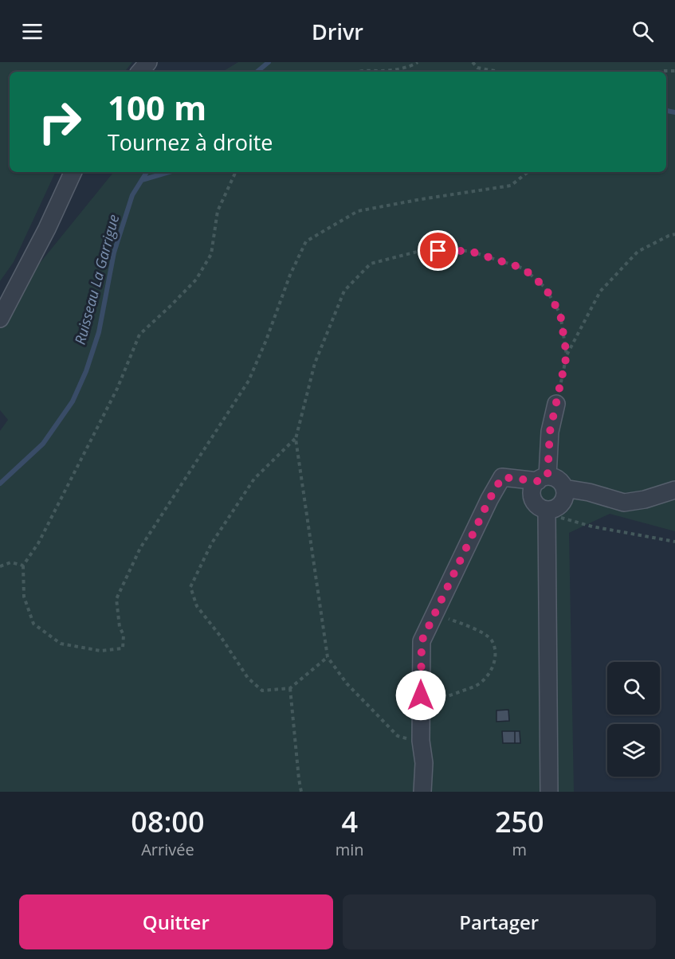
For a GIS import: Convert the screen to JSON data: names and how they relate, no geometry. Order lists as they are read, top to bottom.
{
  "water": ["Ruisseau La Garrigue"],
  "page": {
    "header": "Drivr",
    "turn": ["100 m", "Tournez à droite"],
    "eta": [
      "08:00",
      "Arrivée",
      "4",
      "min",
      "250",
      "m"
    ],
    "buttons": ["Quitter", "Partager"]
  }
}
